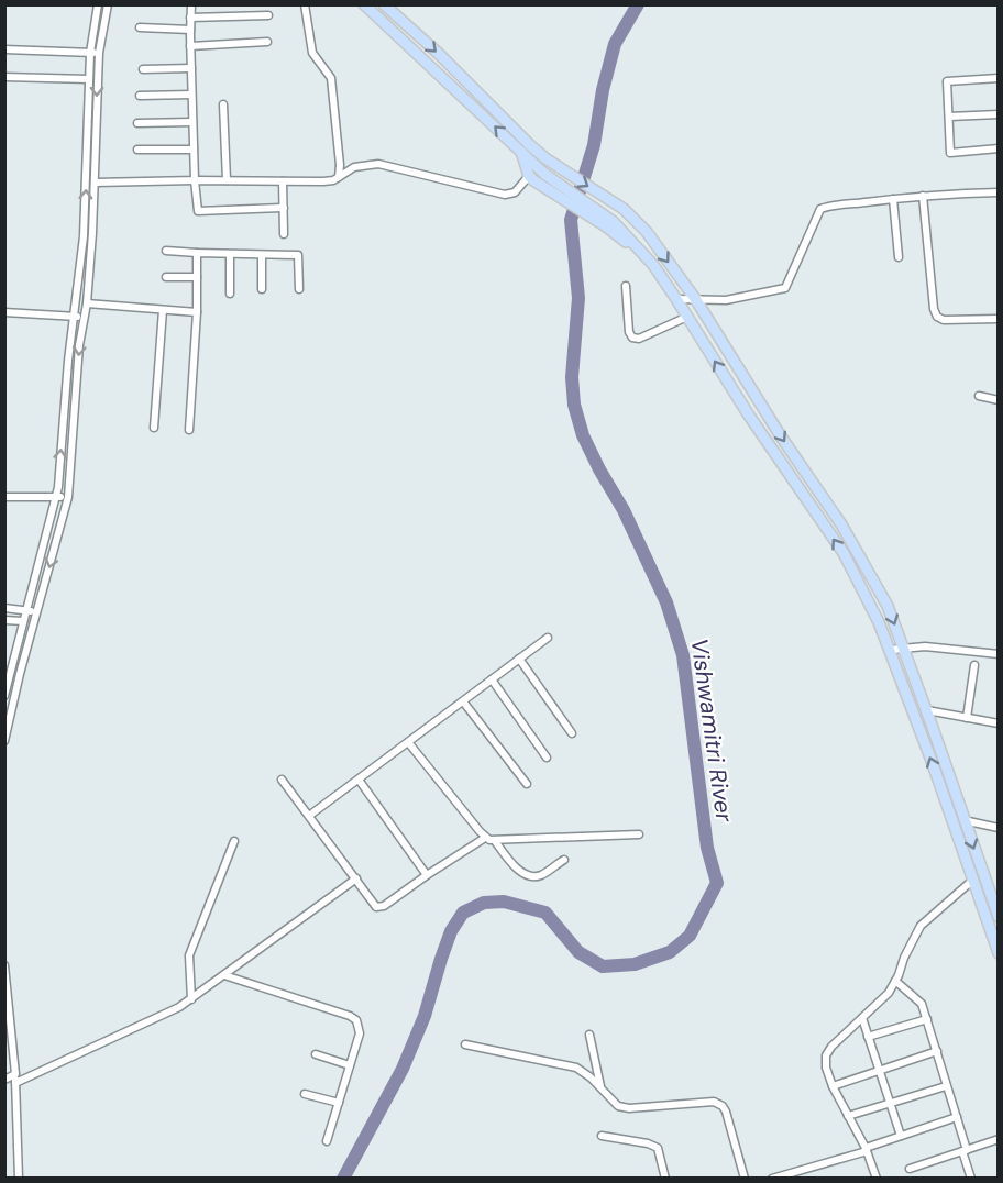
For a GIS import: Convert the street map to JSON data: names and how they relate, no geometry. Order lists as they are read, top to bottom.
{
  "water": ["Vishwamitri River"]
}
